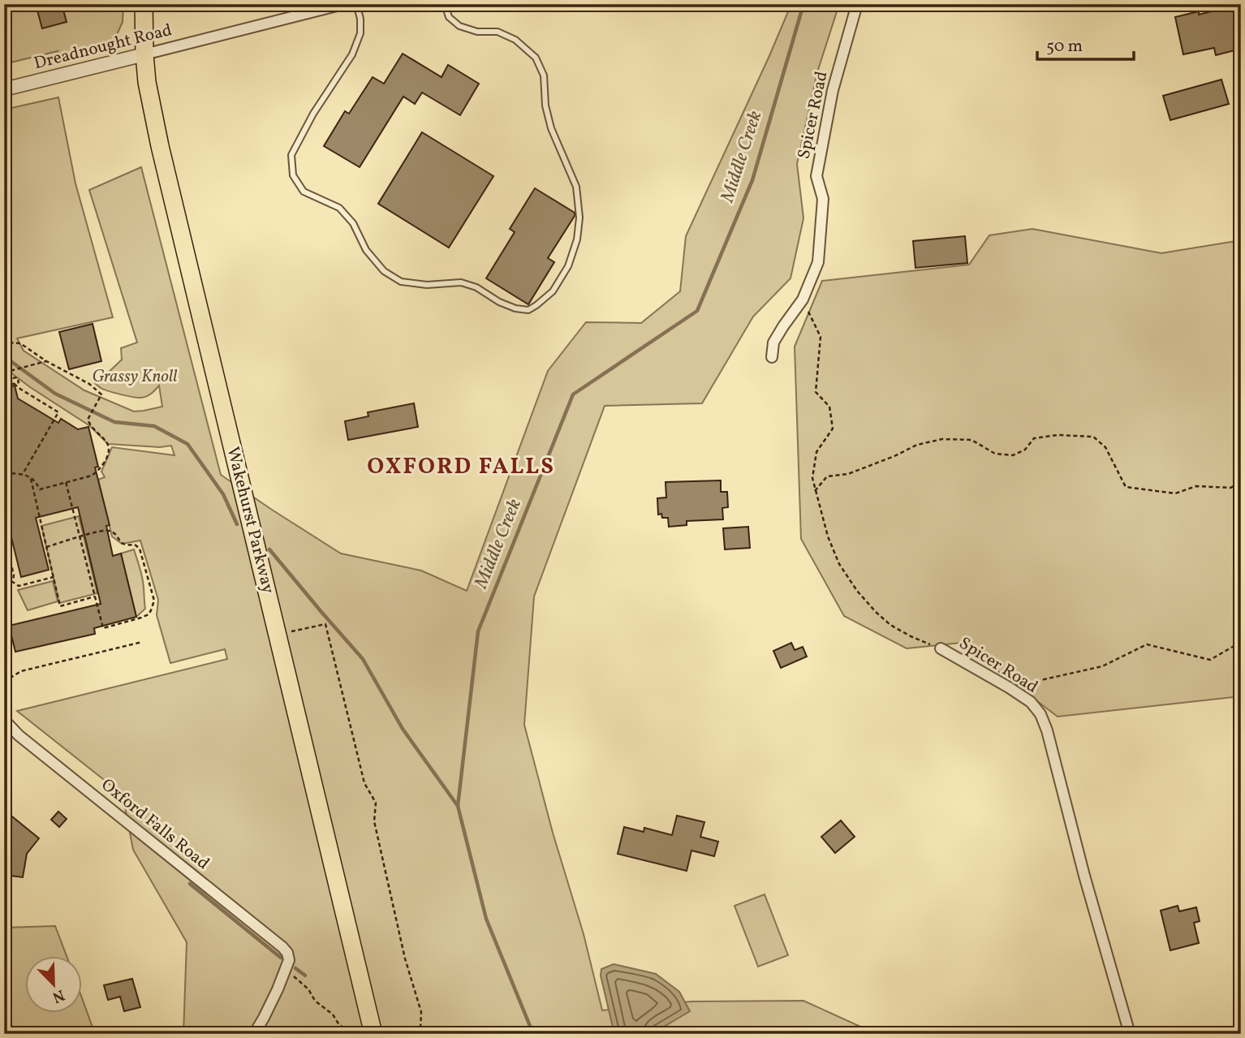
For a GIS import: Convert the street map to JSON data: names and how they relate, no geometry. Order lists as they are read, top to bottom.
{
  "streets": {
    "main road": ["Wakehurst Parkway"],
    "street": ["Dreadnought Road", "Spicer Road", "Oxford Falls Road"]
  },
  "crossings": [
    ["Dreadnought Road", "Wakehurst Parkway"]
  ],
  "districts": ["OXFORD FALLS"],
  "water": ["Middle Creek"],
  "parks": ["Grassy Knoll"],
  "scale_bar": "50 m",
  "north": "bottom right"
}
